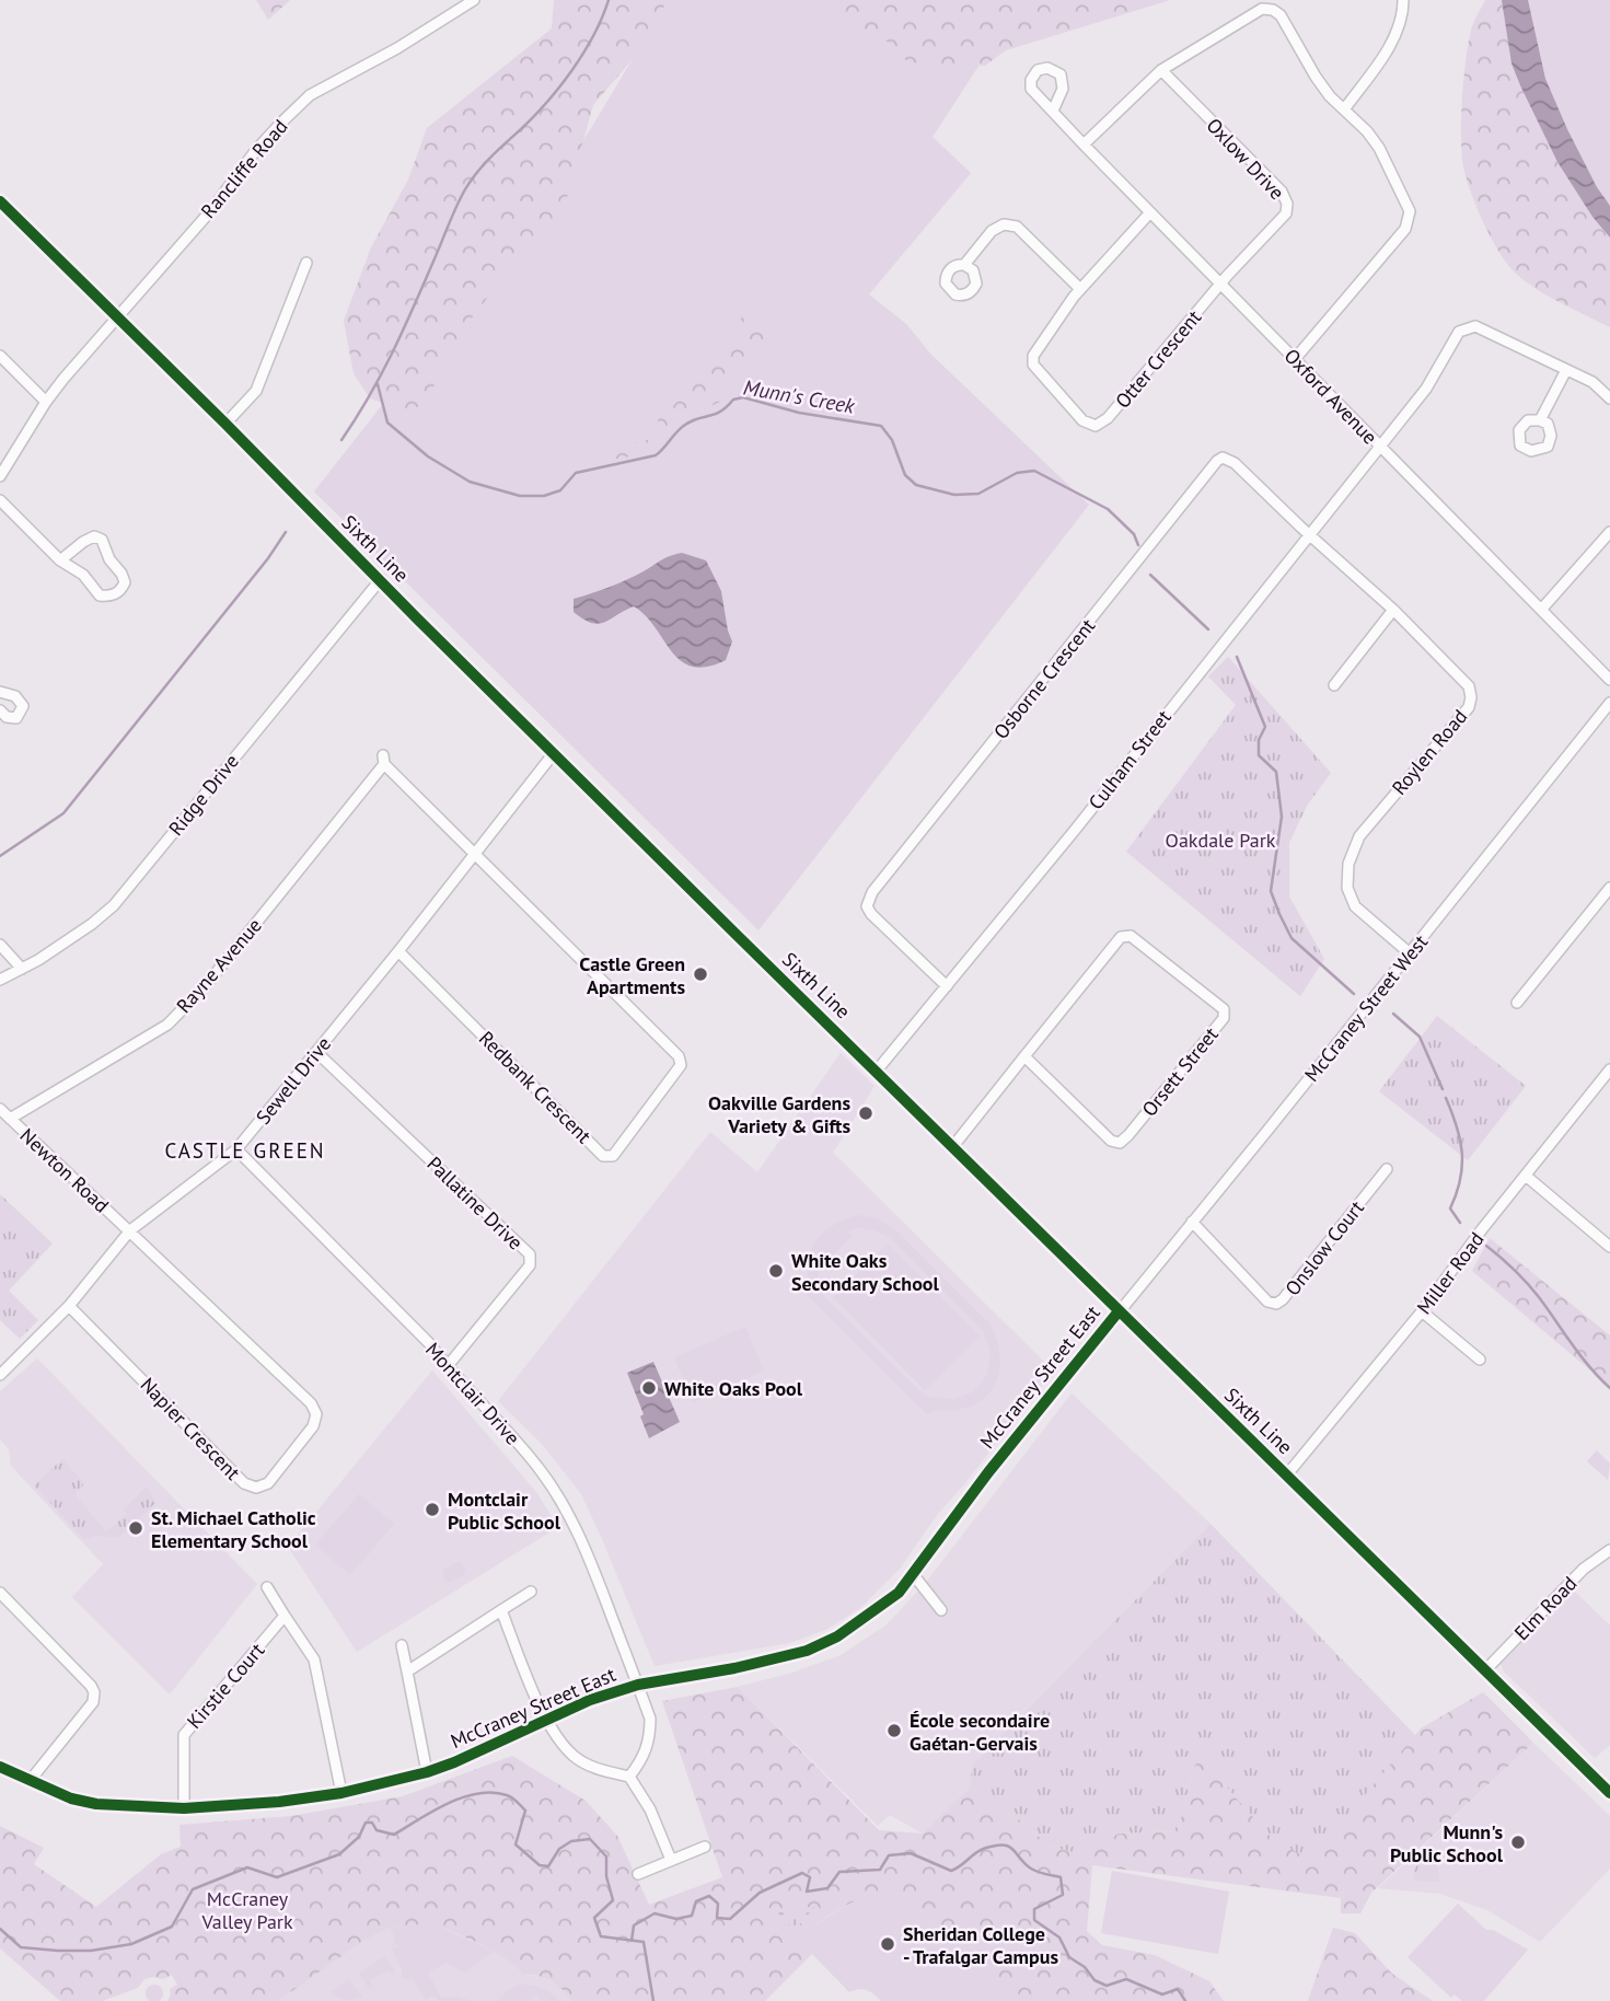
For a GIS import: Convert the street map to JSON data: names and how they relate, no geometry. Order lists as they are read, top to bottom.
{
  "streets": {
    "street": [
      "Oxlow Drive",
      "Rancliffe Road",
      "Otter Crescent",
      "Oxford Avenue",
      "Sixth Line",
      "Osborne Crescent",
      "Roylen Road",
      "Culham Street",
      "Ridge Drive",
      "Rayne Avenue",
      "McCraney Street West",
      "Orsett Street",
      "Sewell Drive",
      "Redbank Crescent",
      "Newton Road",
      "Pallatine Drive",
      "Onslow Court",
      "Miller Road",
      "McCraney Street East",
      "Montclair Drive",
      "Napier Crescent",
      "Elm Road",
      "Kirstie Court"
    ]
  },
  "crossings": [
    ["Oxlow Drive", "Otter Crescent"],
    ["Oxlow Drive", "Oxford Avenue"],
    ["Rancliffe Road", "Sixth Line"],
    ["Otter Crescent", "Oxford Avenue"],
    ["Oxford Avenue", "Culham Street"],
    ["Sixth Line", "Culham Street"],
    ["Sixth Line", "Ridge Drive"],
    ["Sixth Line", "McCraney Street West"],
    ["Sixth Line", "Orsett Street"],
    ["Sixth Line", "Sewell Drive"],
    ["Sixth Line", "Miller Road"],
    ["Sixth Line", "McCraney Street East"],
    ["Sixth Line", "Elm Road"],
    ["Osborne Crescent", "Roylen Road"],
    ["Osborne Crescent", "Culham Street"],
    ["Roylen Road", "Culham Street"],
    ["Roylen Road", "McCraney Street West"],
    ["Rayne Avenue", "Sewell Drive"],
    ["Rayne Avenue", "Redbank Crescent"],
    ["Rayne Avenue", "Newton Road"],
    ["McCraney Street West", "Onslow Court"],
    ["McCraney Street West", "McCraney Street East"],
    ["Sewell Drive", "Redbank Crescent"],
    ["Sewell Drive", "Newton Road"],
    ["Sewell Drive", "Pallatine Drive"],
    ["Sewell Drive", "Montclair Drive"],
    ["Sewell Drive", "Napier Crescent"],
    ["Newton Road", "Napier Crescent"],
    ["Pallatine Drive", "Montclair Drive"],
    ["McCraney Street East", "Montclair Drive"],
    ["McCraney Street East", "Kirstie Court"]
  ],
  "districts": ["CASTLE GREEN"],
  "water": ["Munn's Creek"],
  "parks": ["Oakdale Park", "McCraney Valley Park"],
  "places": [
    "Castle Green Apartments",
    "Oakville Gardens Variety & Gifts",
    "White Oaks Secondary School",
    "White Oaks Pool",
    "Montclair Public School",
    "St. Michael Catholic Elementary School",
    "École secondaire Gaétan-Gervais",
    "Munn's Public School",
    "Sheridan College - Trafalgar Campus"
  ]
}
